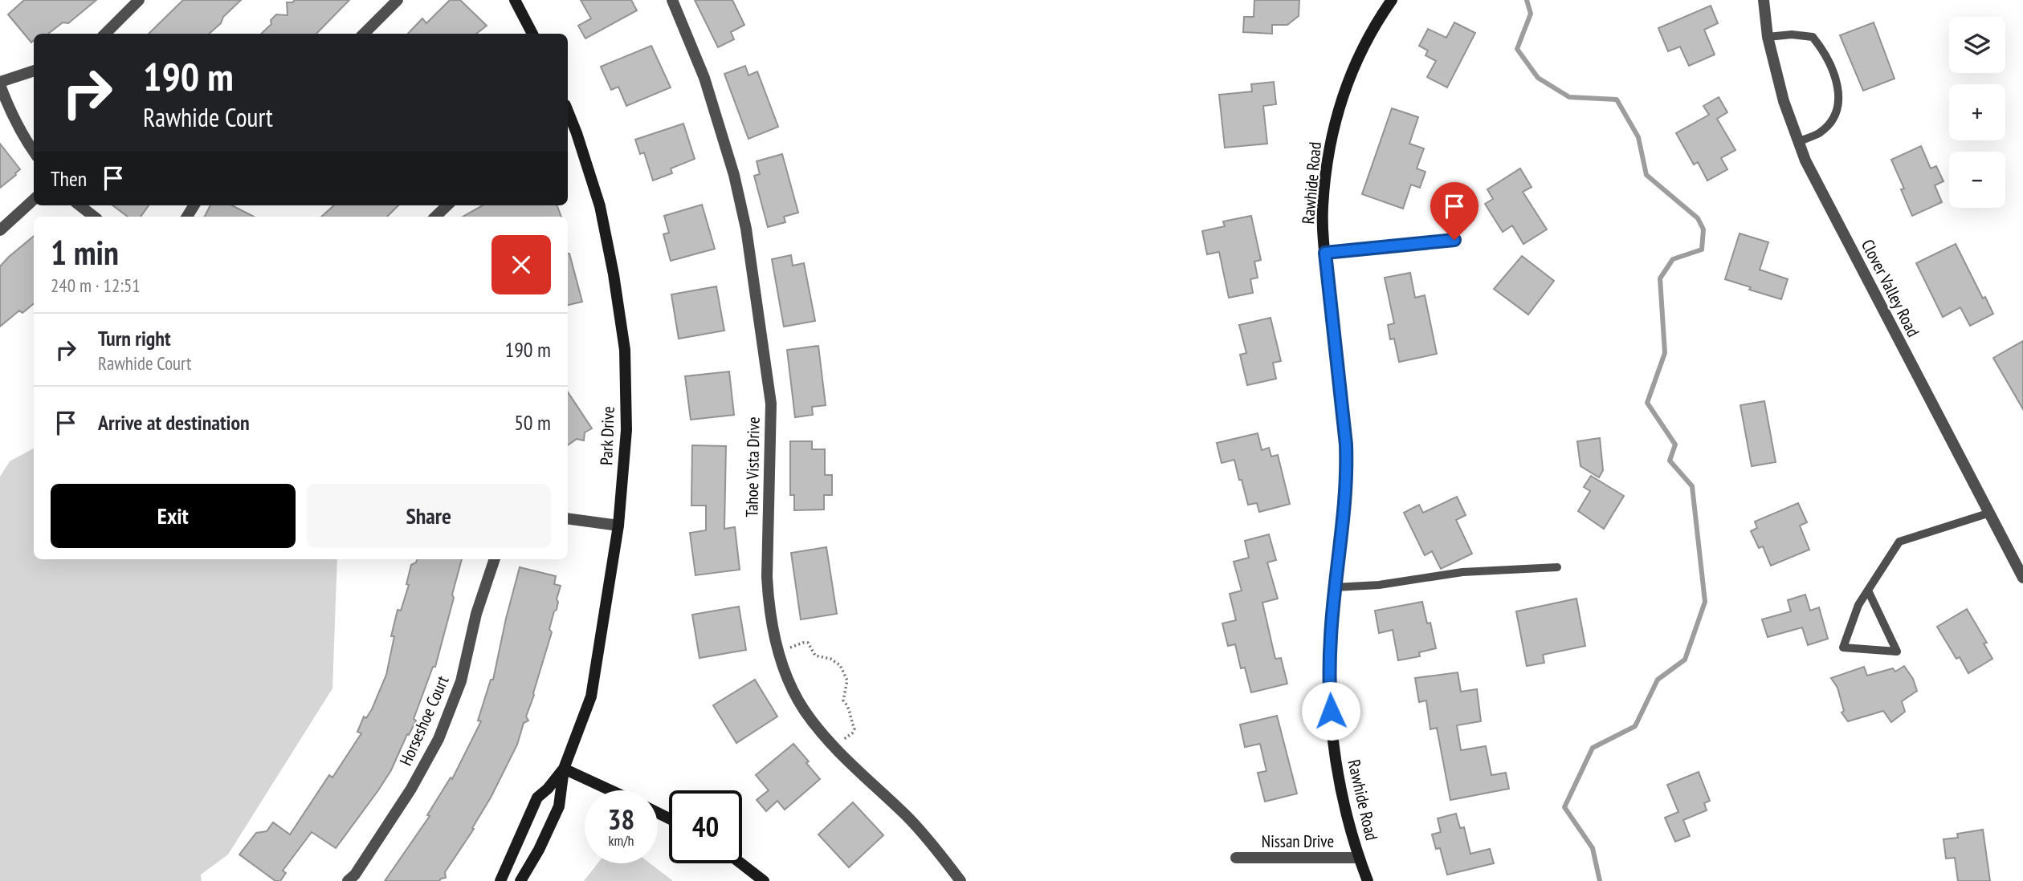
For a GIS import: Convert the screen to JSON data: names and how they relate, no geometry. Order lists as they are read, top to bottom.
{
  "streets": {
    "street": [
      "Rawhide Road",
      "Clover Valley Road",
      "Park Drive",
      "Tahoe Vista Drive",
      "Horseshoe Court",
      "Nissan Drive"
    ]
  },
  "crossings": [
    ["Rawhide Road", "Nissan Drive"]
  ],
  "page": {
    "map_buttons": ["+", "−"],
    "turn": ["190 m", "Rawhide Court"],
    "then": "Then",
    "heading": ["1 min", "240 m · 12:51"],
    "list": [
      {
        "name": "Turn right",
        "note": "Rawhide Court",
        "value": "190 m"
      },
      {
        "name": "Arrive at destination",
        "value": "50 m"
      }
    ],
    "buttons": ["Exit", "Share"],
    "speed": "38 km/h",
    "limit": "40"
  }
}
